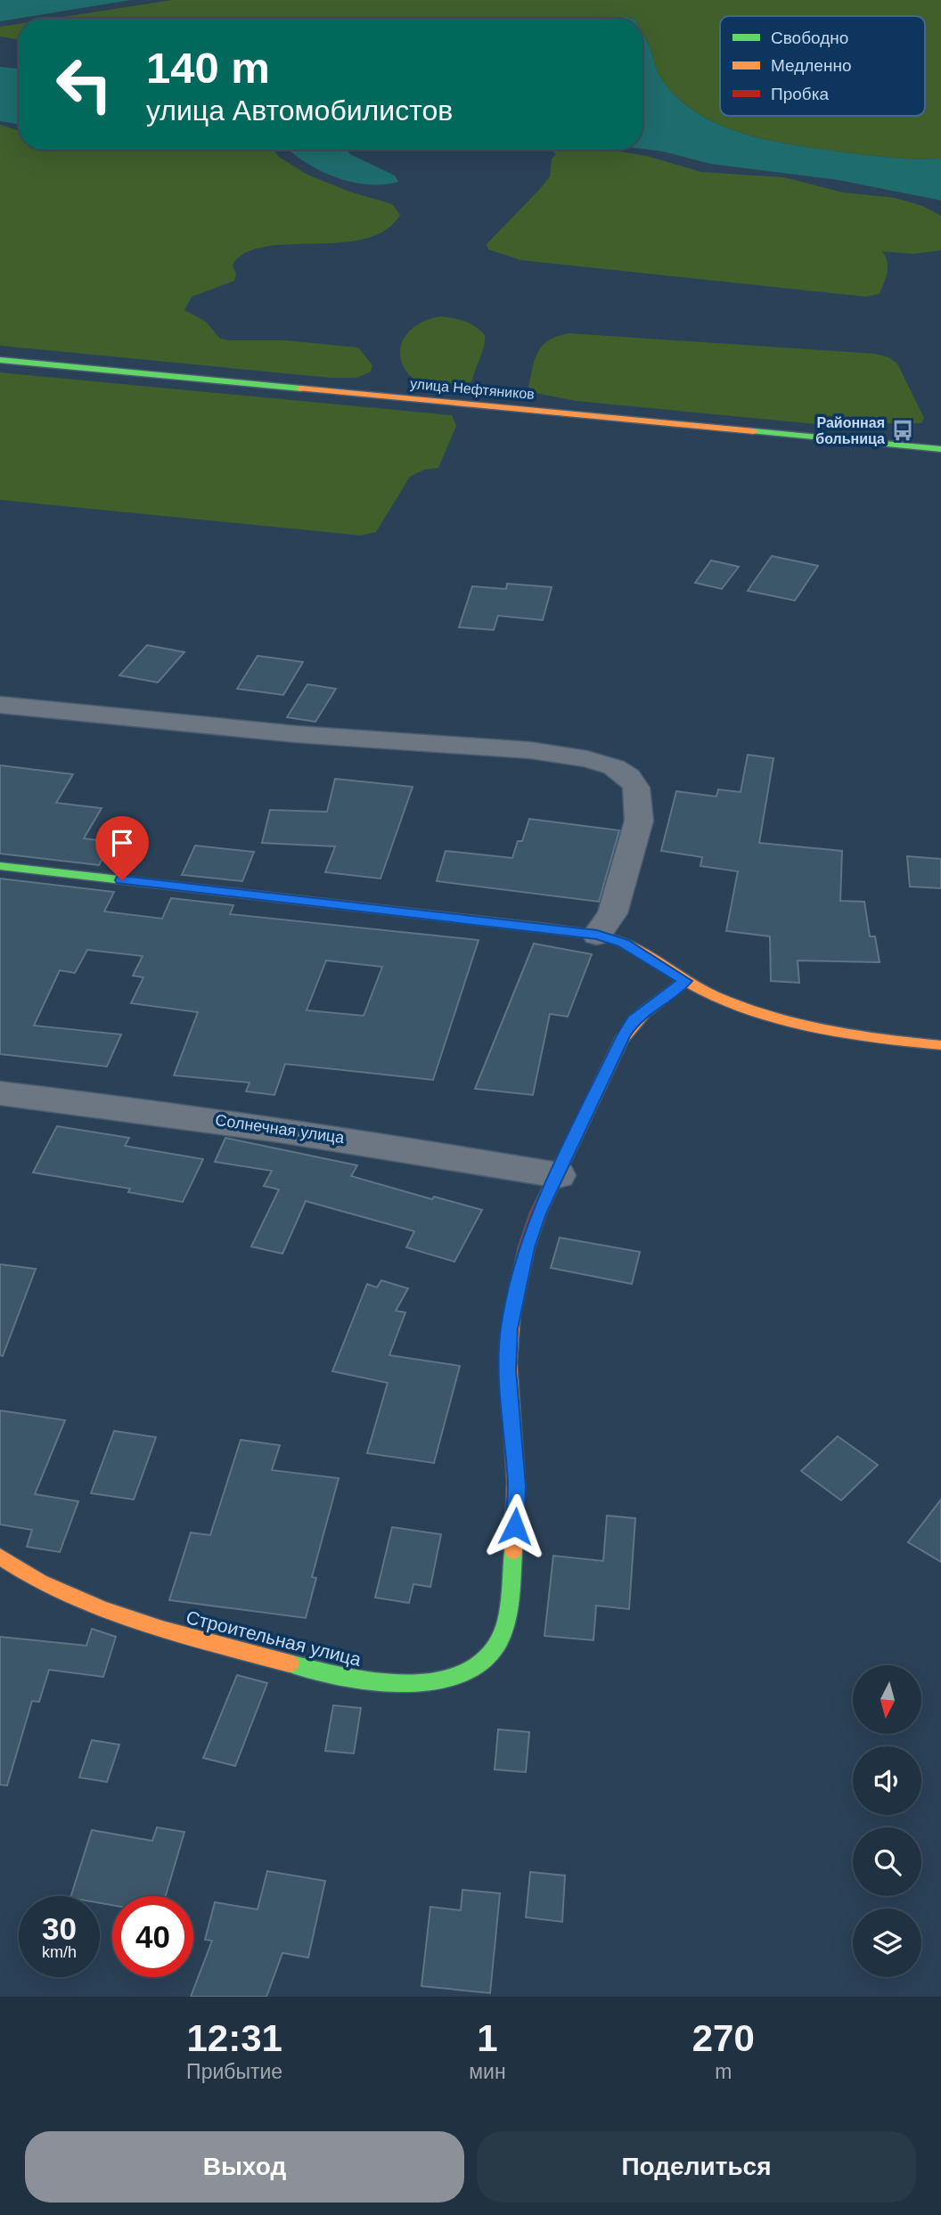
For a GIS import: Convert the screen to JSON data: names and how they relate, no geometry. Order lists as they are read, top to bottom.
{
  "streets": {
    "street": ["улица Нефтяников", "Солнечная улица", "Строительная улица"]
  },
  "crossings": [
    ["Солнечная улица", "Строительная улица"]
  ],
  "places": {
    "bus stop": ["Районная больница"]
  },
  "legend": ["Свободно", "Медленно", "Пробка"],
  "north": "bottom",
  "page": {
    "turn": ["140 m", "улица Автомобилистов"],
    "speed": "30 km/h",
    "limit": "40",
    "eta": [
      "12:31",
      "Прибытие",
      "1",
      "мин",
      "270",
      "m"
    ],
    "buttons": ["Выход", "Поделиться"]
  }
}
